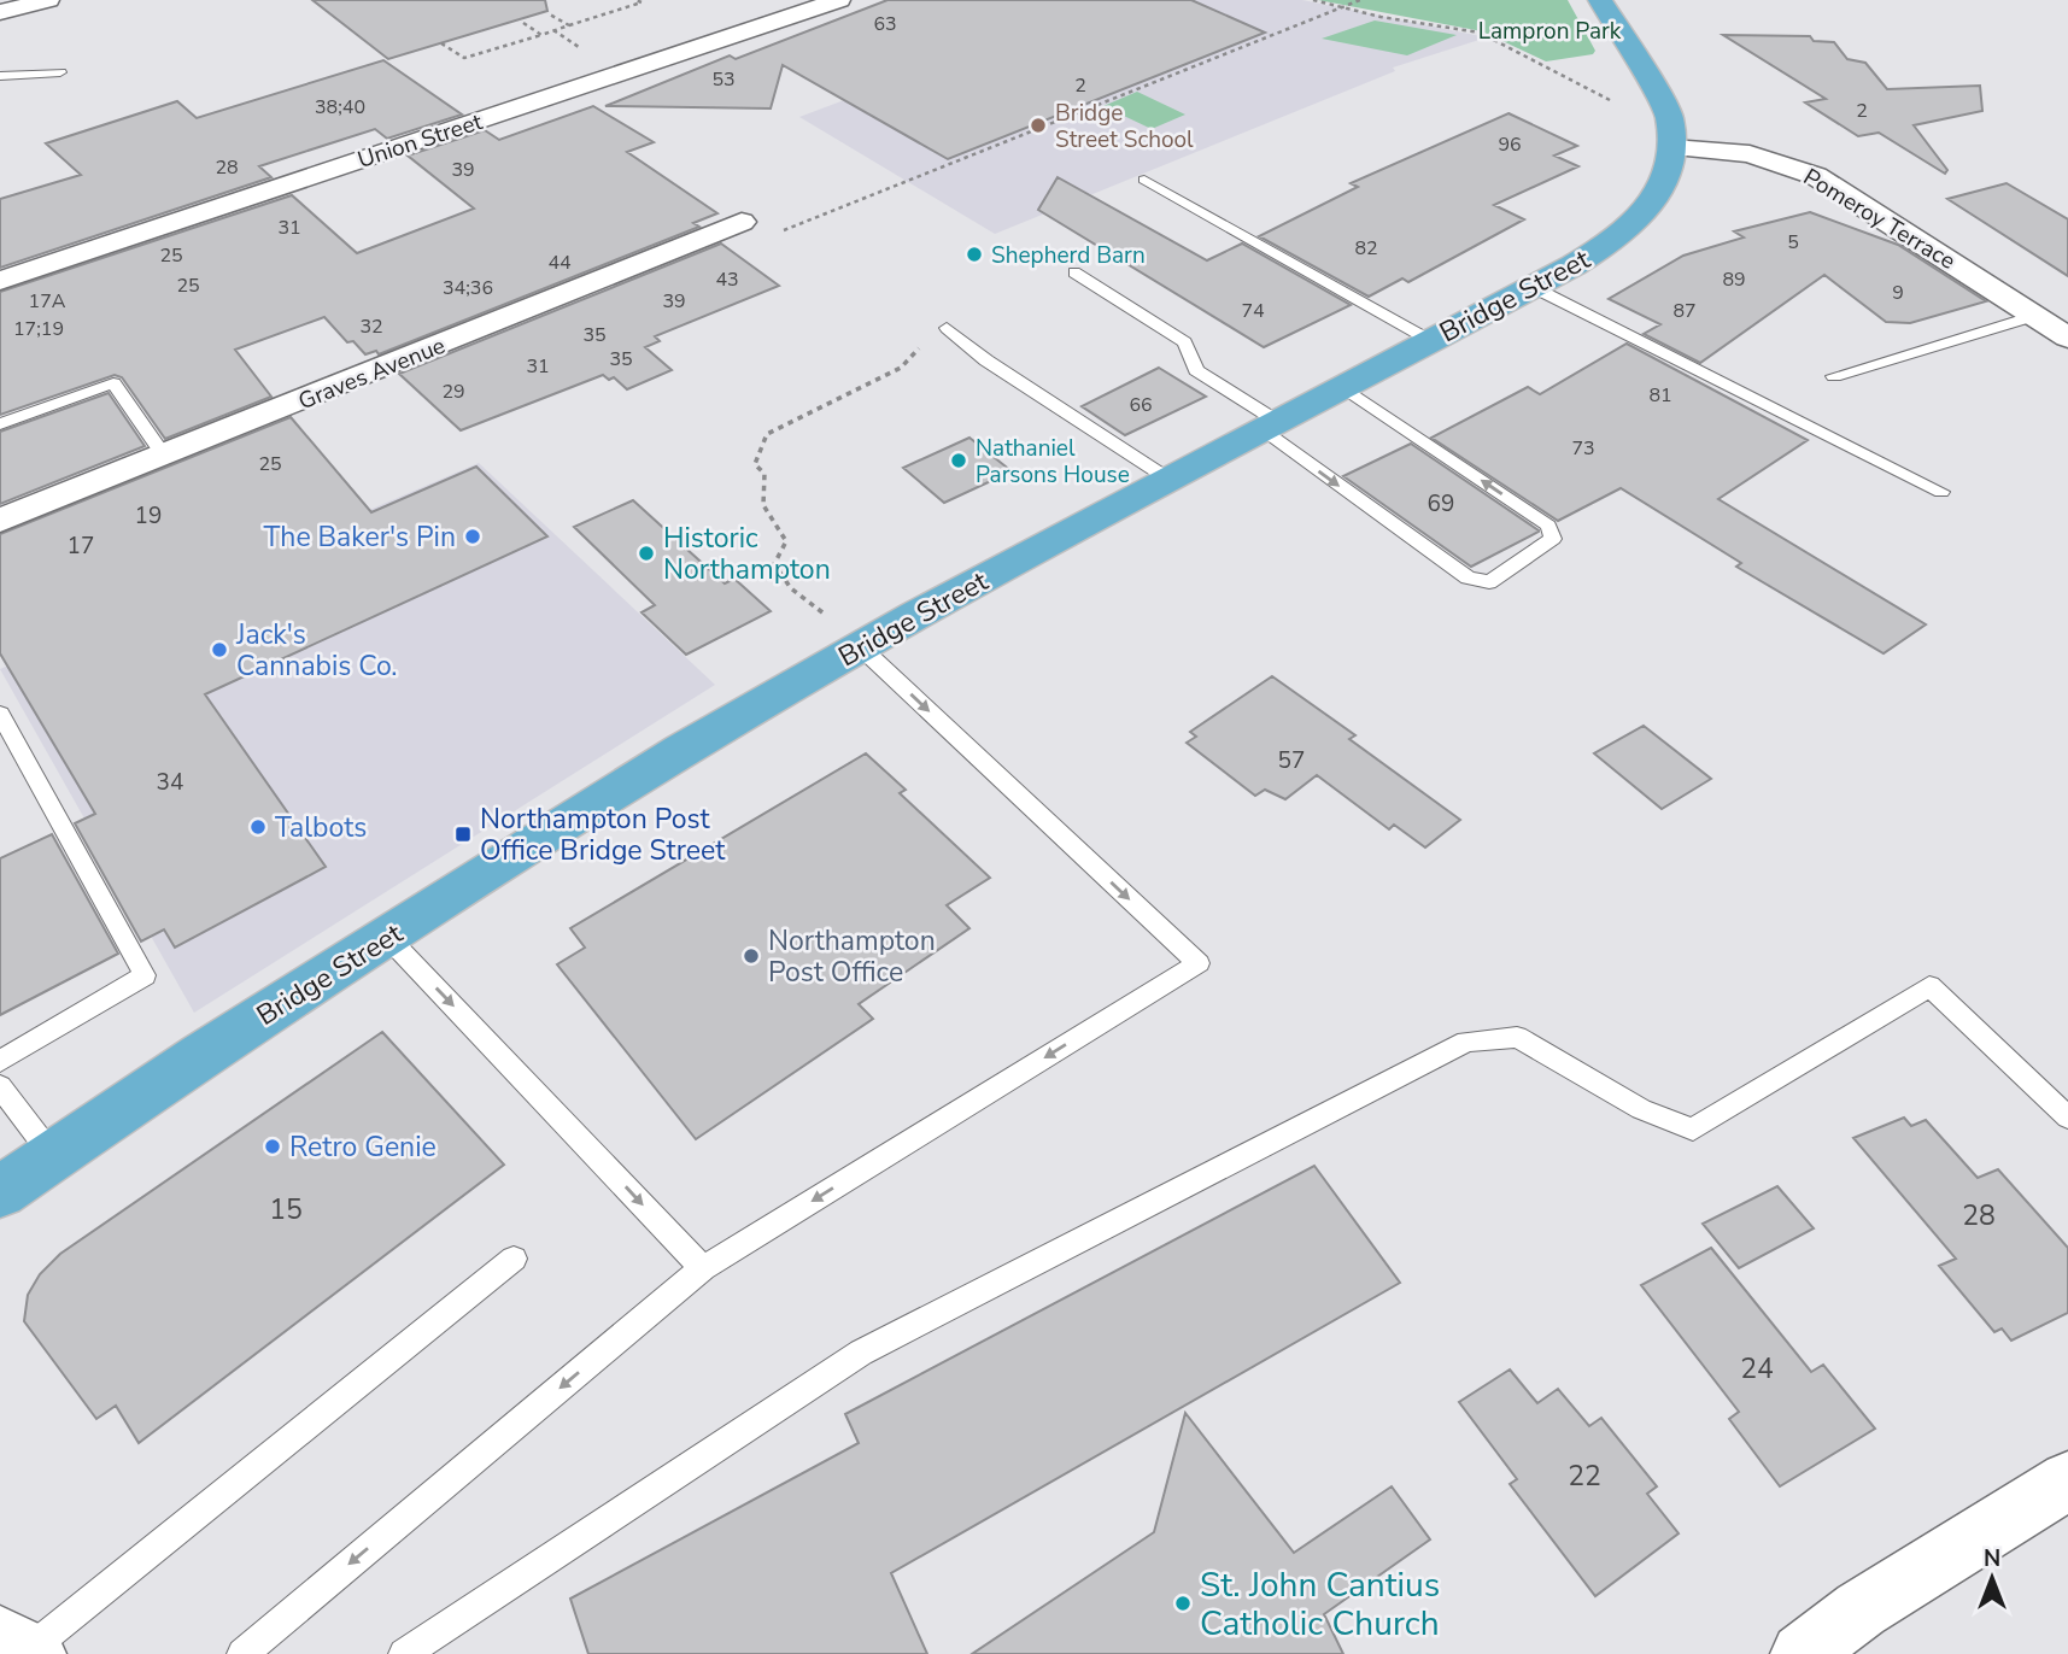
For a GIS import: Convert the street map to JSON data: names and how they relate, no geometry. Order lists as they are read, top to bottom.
{
  "streets": {
    "highway": ["Bridge Street"],
    "street": ["Union Street", "Pomeroy Terrace", "Graves Avenue"]
  },
  "crossings": [
    ["Pomeroy Terrace", "Bridge Street"]
  ],
  "parks": ["Lampron Park"],
  "places": {
    "other": [
      "Bridge Street School",
      "Shepherd Barn",
      "Nathaniel Parsons House",
      "The Baker's Pin",
      "Historic Northampton",
      "Jack's Cannabis Co.",
      "Talbots",
      "Northampton Post Office",
      "Retro Genie",
      "St. John Cantius Catholic Church"
    ],
    "transit": ["Northampton Post Office Bridge Street"]
  },
  "house_numbers": [
    "63",
    "53",
    "2",
    "38;40",
    "2",
    "96",
    "28",
    "39",
    "31",
    "5",
    "82",
    "25",
    "44",
    "43",
    "89",
    "25",
    "34;36",
    "9",
    "17A",
    "39",
    "74",
    "87",
    "32",
    "17;19",
    "35",
    "35",
    "31",
    "29",
    "81",
    "66",
    "73",
    "25",
    "69",
    "19",
    "17",
    "57",
    "34",
    "15",
    "28",
    "24",
    "22"
  ],
  "north": "top"
}
